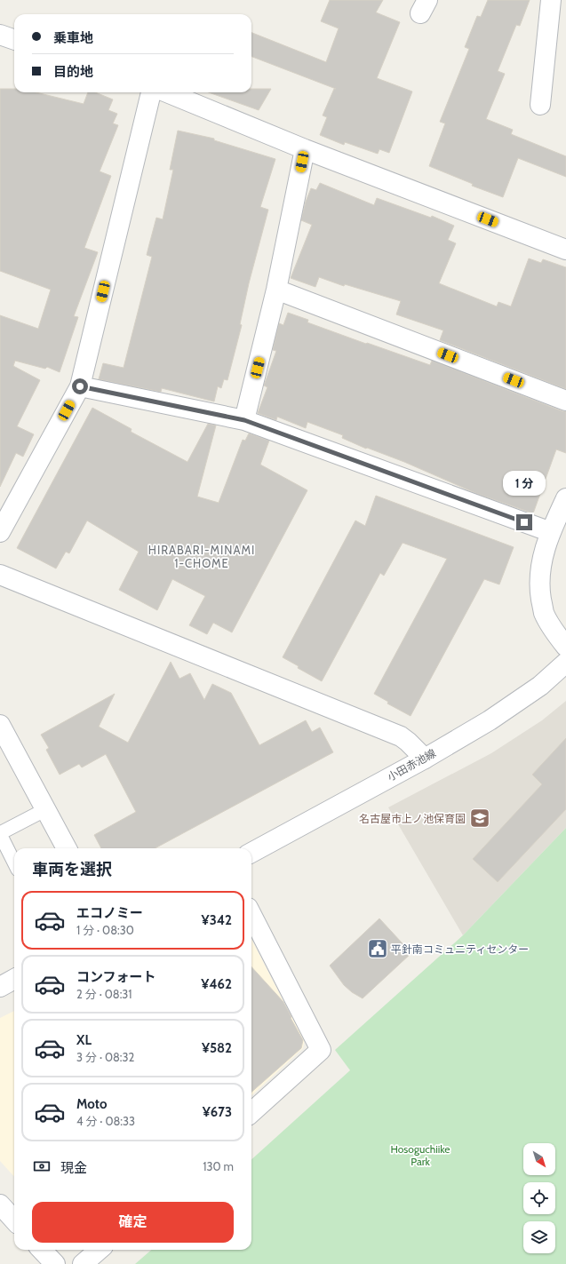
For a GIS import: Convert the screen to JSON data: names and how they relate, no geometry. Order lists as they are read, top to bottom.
{
  "streets": {
    "street": ["小田赤池線"]
  },
  "districts": ["HIRABARI-MINAMI 1-CHOME"],
  "parks": ["Hosoguchiike Park"],
  "places": {
    "school or university": ["名古屋市上ノ池保育園"],
    "public building": ["平針南コミュニティセンター"]
  },
  "north": "bottom right",
  "page": {
    "banner": ["乗車地", "目的地"],
    "bubble": "1 分",
    "heading": "車両を選択",
    "list": [
      {
        "name": "エコノミー",
        "note": "1 分 · 08:30",
        "value": "¥342"
      },
      {
        "name": "コンフォート",
        "note": "2 分 · 08:31",
        "value": "¥462"
      },
      {
        "name": "XL",
        "note": "3 分 · 08:32",
        "value": "¥582"
      },
      {
        "name": "Moto",
        "note": "4 分 · 08:33",
        "value": "¥673"
      }
    ],
    "pay": ["現金", "130 m"],
    "buttons": "確定"
  }
}
